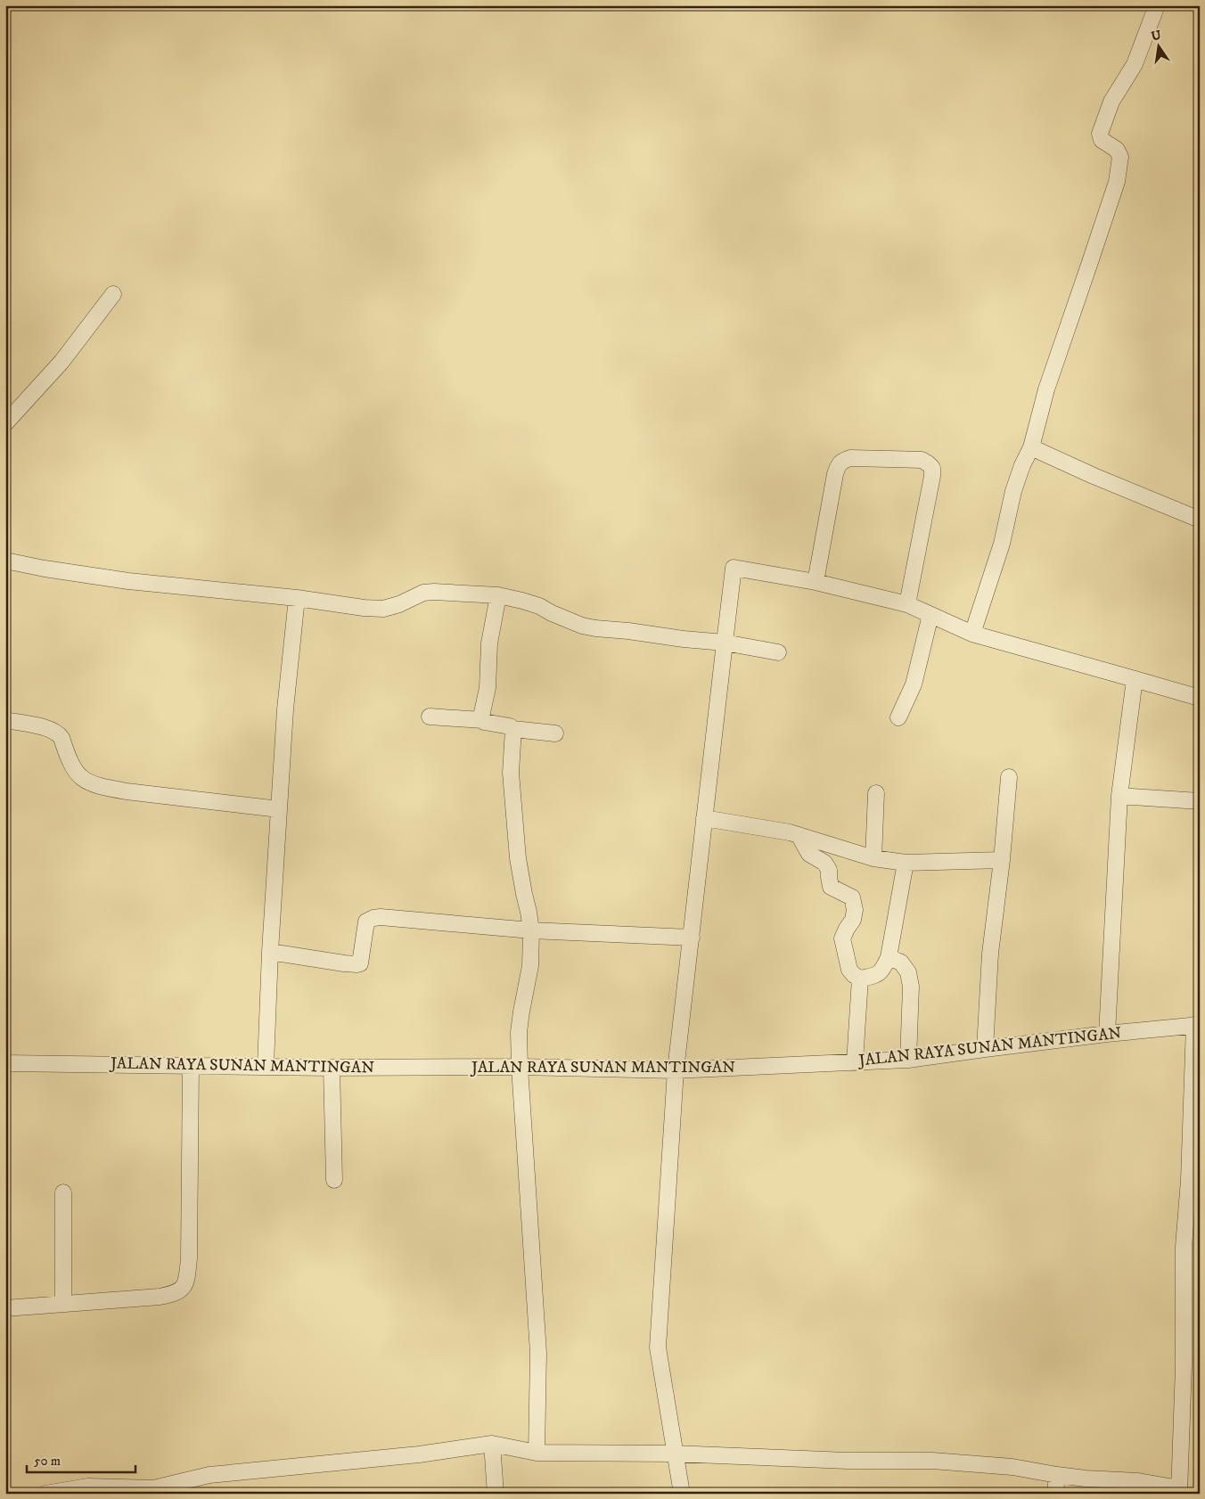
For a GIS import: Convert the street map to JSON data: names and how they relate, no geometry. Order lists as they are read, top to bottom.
{
  "streets": {
    "street": ["JALAN RAYA SUNAN MANTINGAN"]
  },
  "scale_bar": "50 m",
  "north": "top"
}
